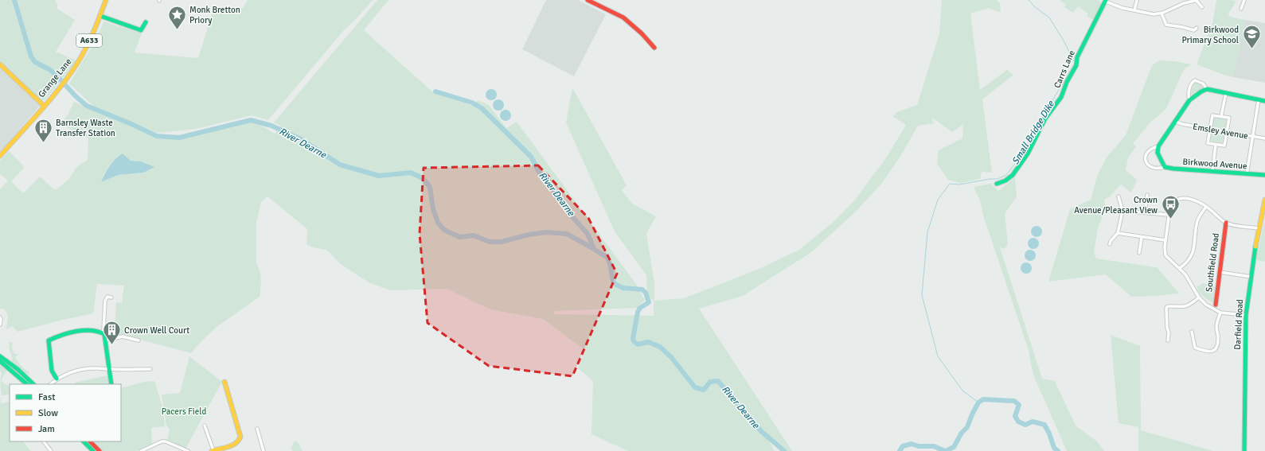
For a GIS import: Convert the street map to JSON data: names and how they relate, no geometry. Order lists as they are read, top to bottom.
{
  "streets": {
    "main road": [
      "A633",
      "Carrs Lane",
      "Grange Lane",
      "Birkwood Avenue",
      "Southfield Road",
      "Darfield Road"
    ],
    "street": ["Emsley Avenue"]
  },
  "crossings": [
    ["Emsley Avenue", "Birkwood Avenue"]
  ],
  "water": ["Small Bridge Dike", "River Dearne"],
  "parks": ["Pacers Field"],
  "places": {
    "place": ["Monk Bretton Priory"],
    "school or university": ["Birkwood Primary School"],
    "building": ["Barnsley Waste Transfer Station", "Crown Well Court"],
    "bus stop": ["Crown Avenue/Pleasant View"]
  },
  "legend": ["Fast", "Slow", "Jam"]
}
